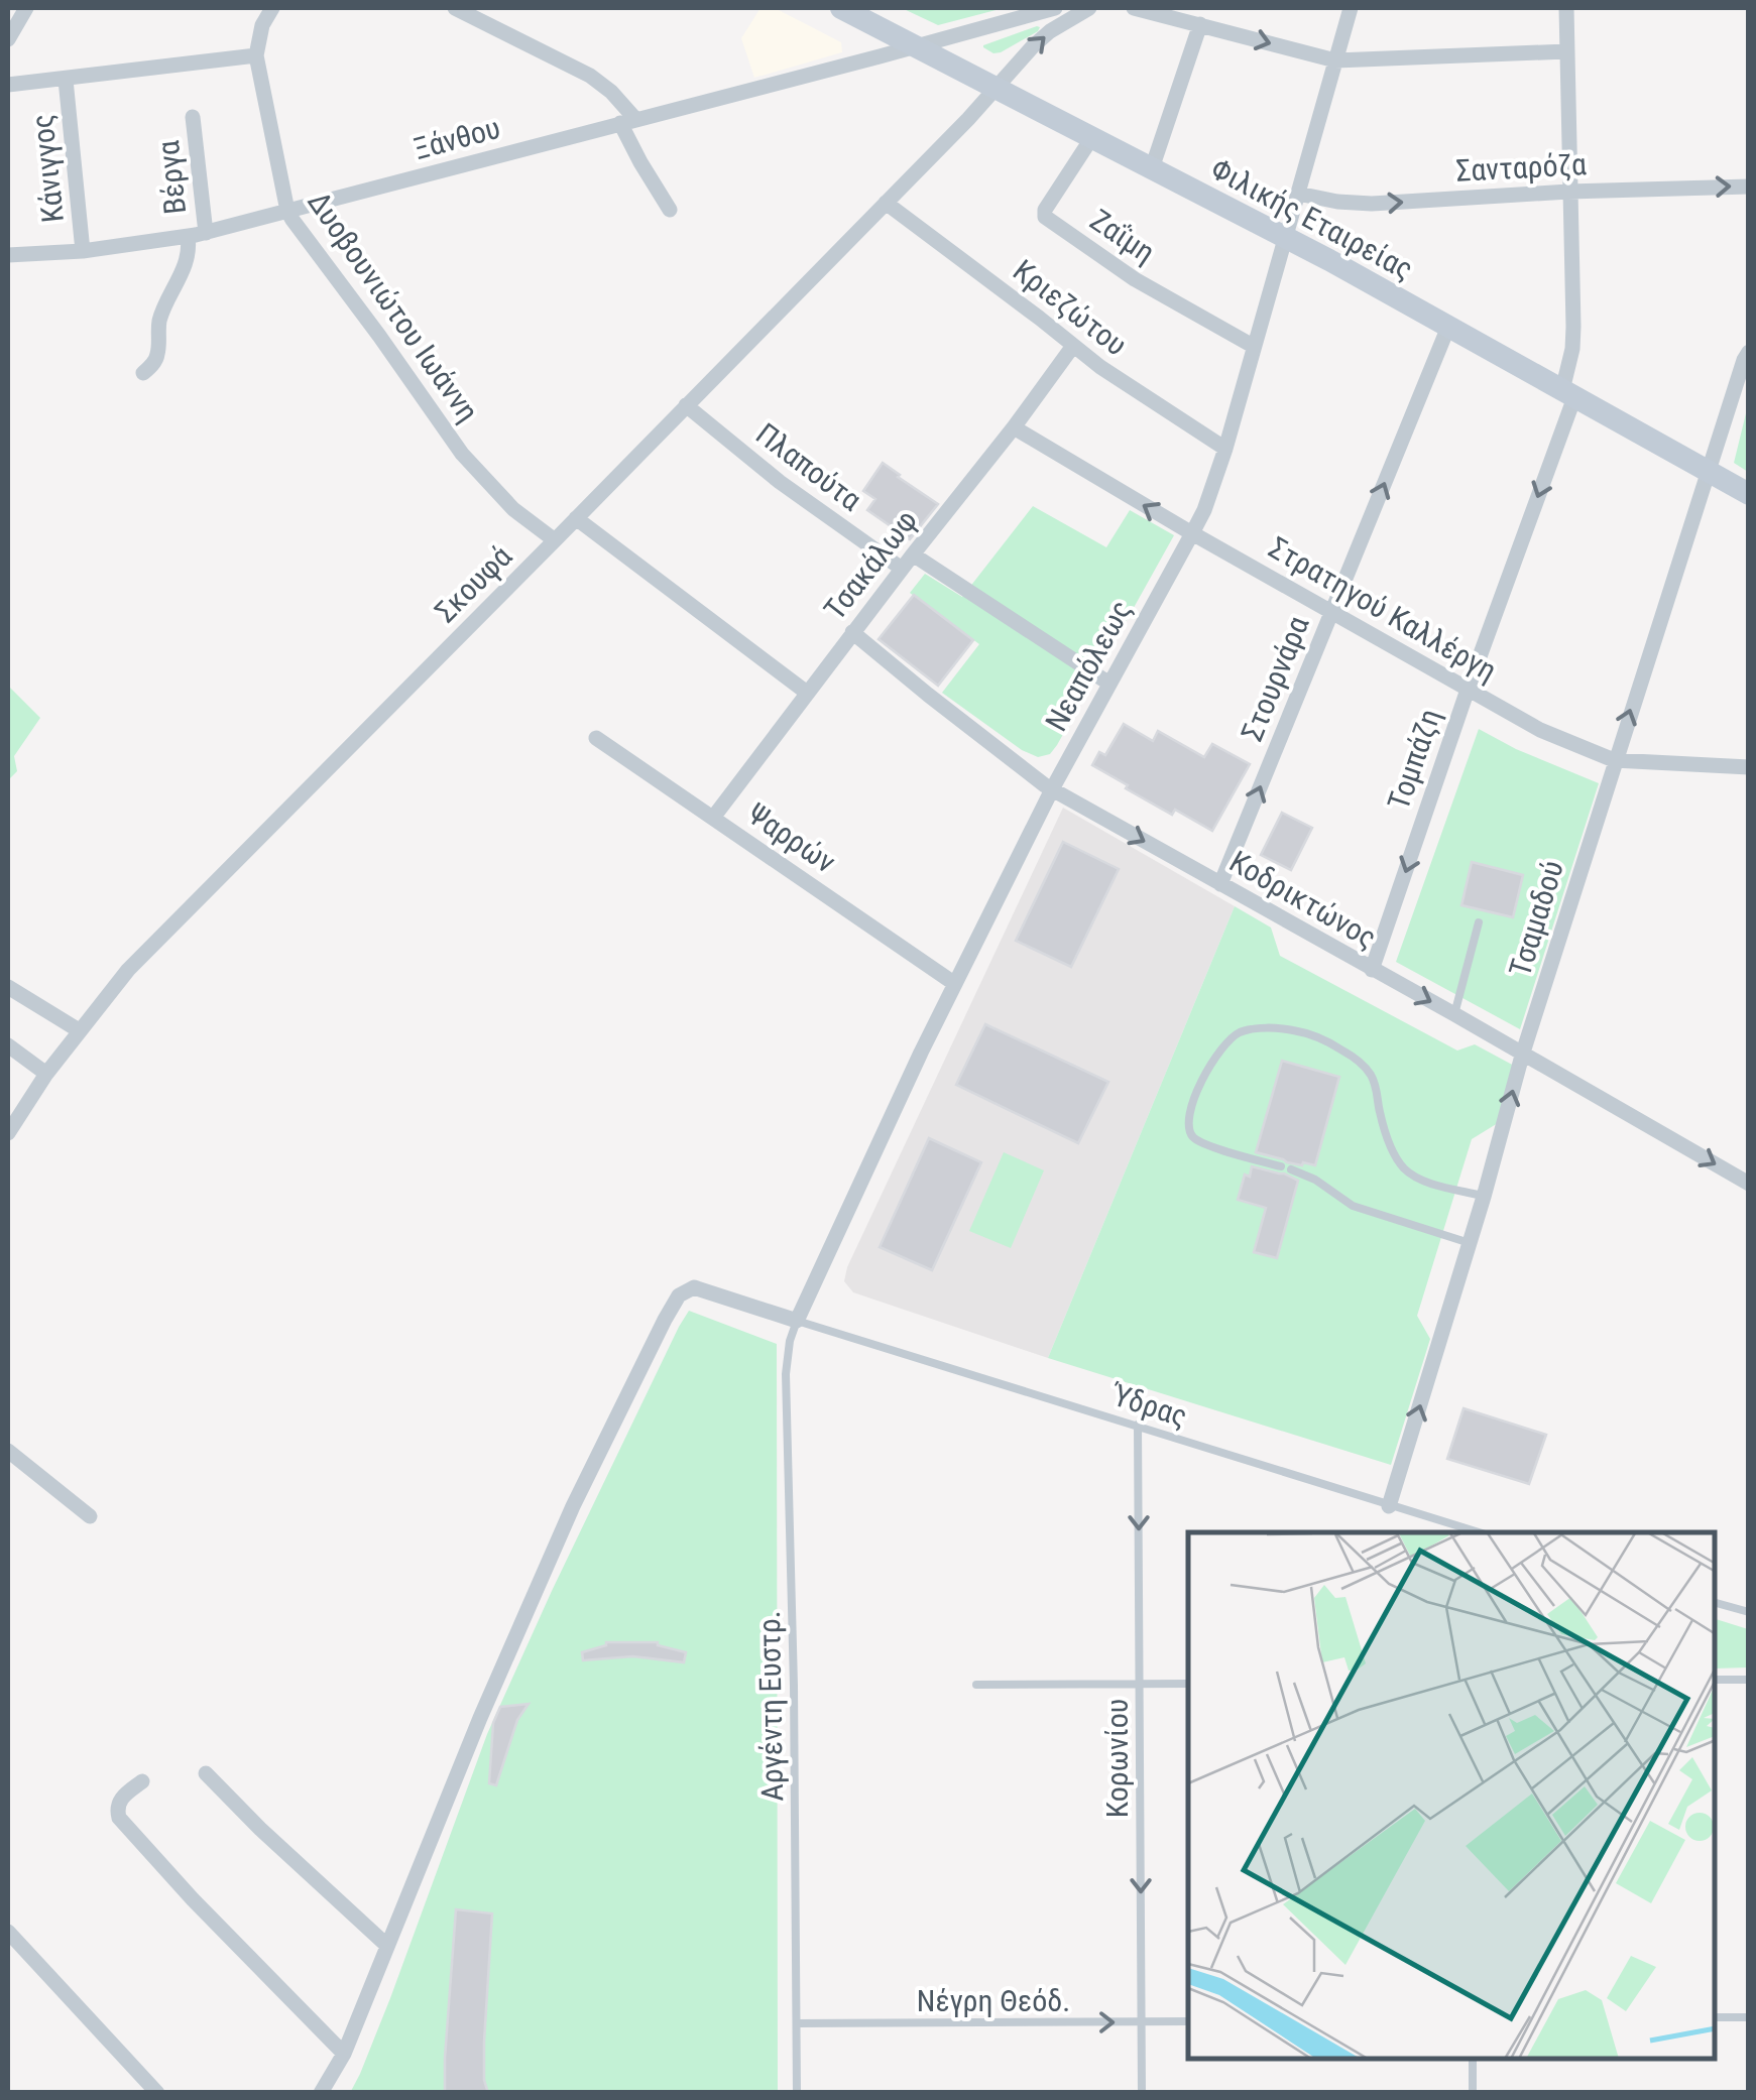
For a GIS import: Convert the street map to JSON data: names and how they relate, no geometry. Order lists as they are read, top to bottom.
{
  "streets": {
    "street": [
      "Ξάνθου",
      "Σανταρόζα",
      "Κάνιγγος",
      "Βέργα",
      "Φιλικής Εταιρείας",
      "Ζαΐμη",
      "Δυοβουνιώτου Ιωάννη",
      "Κριεζώτου",
      "Πλαπούτα",
      "Τσακάλωφ",
      "Σκουφά",
      "Στρατηγού Καλλέργη",
      "Νεαπόλεως",
      "Στουρνάρα",
      "Τομπάζη",
      "Ψαρρών",
      "Κοδρικτώνος",
      "Τσαμαδού"
    ],
    "lane": [
      "Ύδρας",
      "Αργέντη Ευστρ.",
      "Κορωνίου",
      "Νέγρη Θεόδ."
    ]
  },
  "crossings": [
    ["Ξάνθου", "Κάνιγγος"],
    ["Ξάνθου", "Βέργα"],
    ["Ξάνθου", "Φιλικής Εταιρείας"],
    ["Ξάνθου", "Δυοβουνιώτου Ιωάννη"],
    ["Σανταρόζα", "Νεαπόλεως"],
    ["Σανταρόζα", "Τομπάζη"],
    ["Φιλικής Εταιρείας", "Ζαΐμη"],
    ["Φιλικής Εταιρείας", "Σκουφά"],
    ["Φιλικής Εταιρείας", "Νεαπόλεως"],
    ["Φιλικής Εταιρείας", "Στουρνάρα"],
    ["Φιλικής Εταιρείας", "Τομπάζη"],
    ["Φιλικής Εταιρείας", "Τσαμαδού"],
    ["Ζαΐμη", "Νεαπόλεως"],
    ["Δυοβουνιώτου Ιωάννη", "Σκουφά"],
    ["Κριεζώτου", "Τσακάλωφ"],
    ["Κριεζώτου", "Σκουφά"],
    ["Κριεζώτου", "Νεαπόλεως"],
    ["Πλαπούτα", "Τσακάλωφ"],
    ["Πλαπούτα", "Σκουφά"],
    ["Τσακάλωφ", "Στρατηγού Καλλέργη"],
    ["Τσακάλωφ", "Ψαρρών"],
    ["Τσακάλωφ", "Κοδρικτώνος"],
    ["Στρατηγού Καλλέργη", "Νεαπόλεως"],
    ["Στρατηγού Καλλέργη", "Στουρνάρα"],
    ["Στρατηγού Καλλέργη", "Τομπάζη"],
    ["Στρατηγού Καλλέργη", "Τσαμαδού"],
    ["Νεαπόλεως", "Ψαρρών"],
    ["Νεαπόλεως", "Κοδρικτώνος"],
    ["Νεαπόλεως", "Ύδρας"],
    ["Νεαπόλεως", "Αργέντη Ευστρ."],
    ["Στουρνάρα", "Κοδρικτώνος"],
    ["Τομπάζη", "Κοδρικτώνος"],
    ["Κοδρικτώνος", "Τσαμαδού"],
    ["Τσαμαδού", "Ύδρας"],
    ["Ύδρας", "Αργέντη Ευστρ."],
    ["Ύδρας", "Κορωνίου"],
    ["Αργέντη Ευστρ.", "Νέγρη Θεόδ."],
    ["Κορωνίου", "Νέγρη Θεόδ."]
  ],
  "one_way": [
    "Σανταρόζα",
    "Στουρνάρα",
    "Τομπάζη",
    "Κοδρικτώνος",
    "Τσαμαδού",
    "Κορωνίου",
    "Νέγρη Θεόδ."
  ]
}
